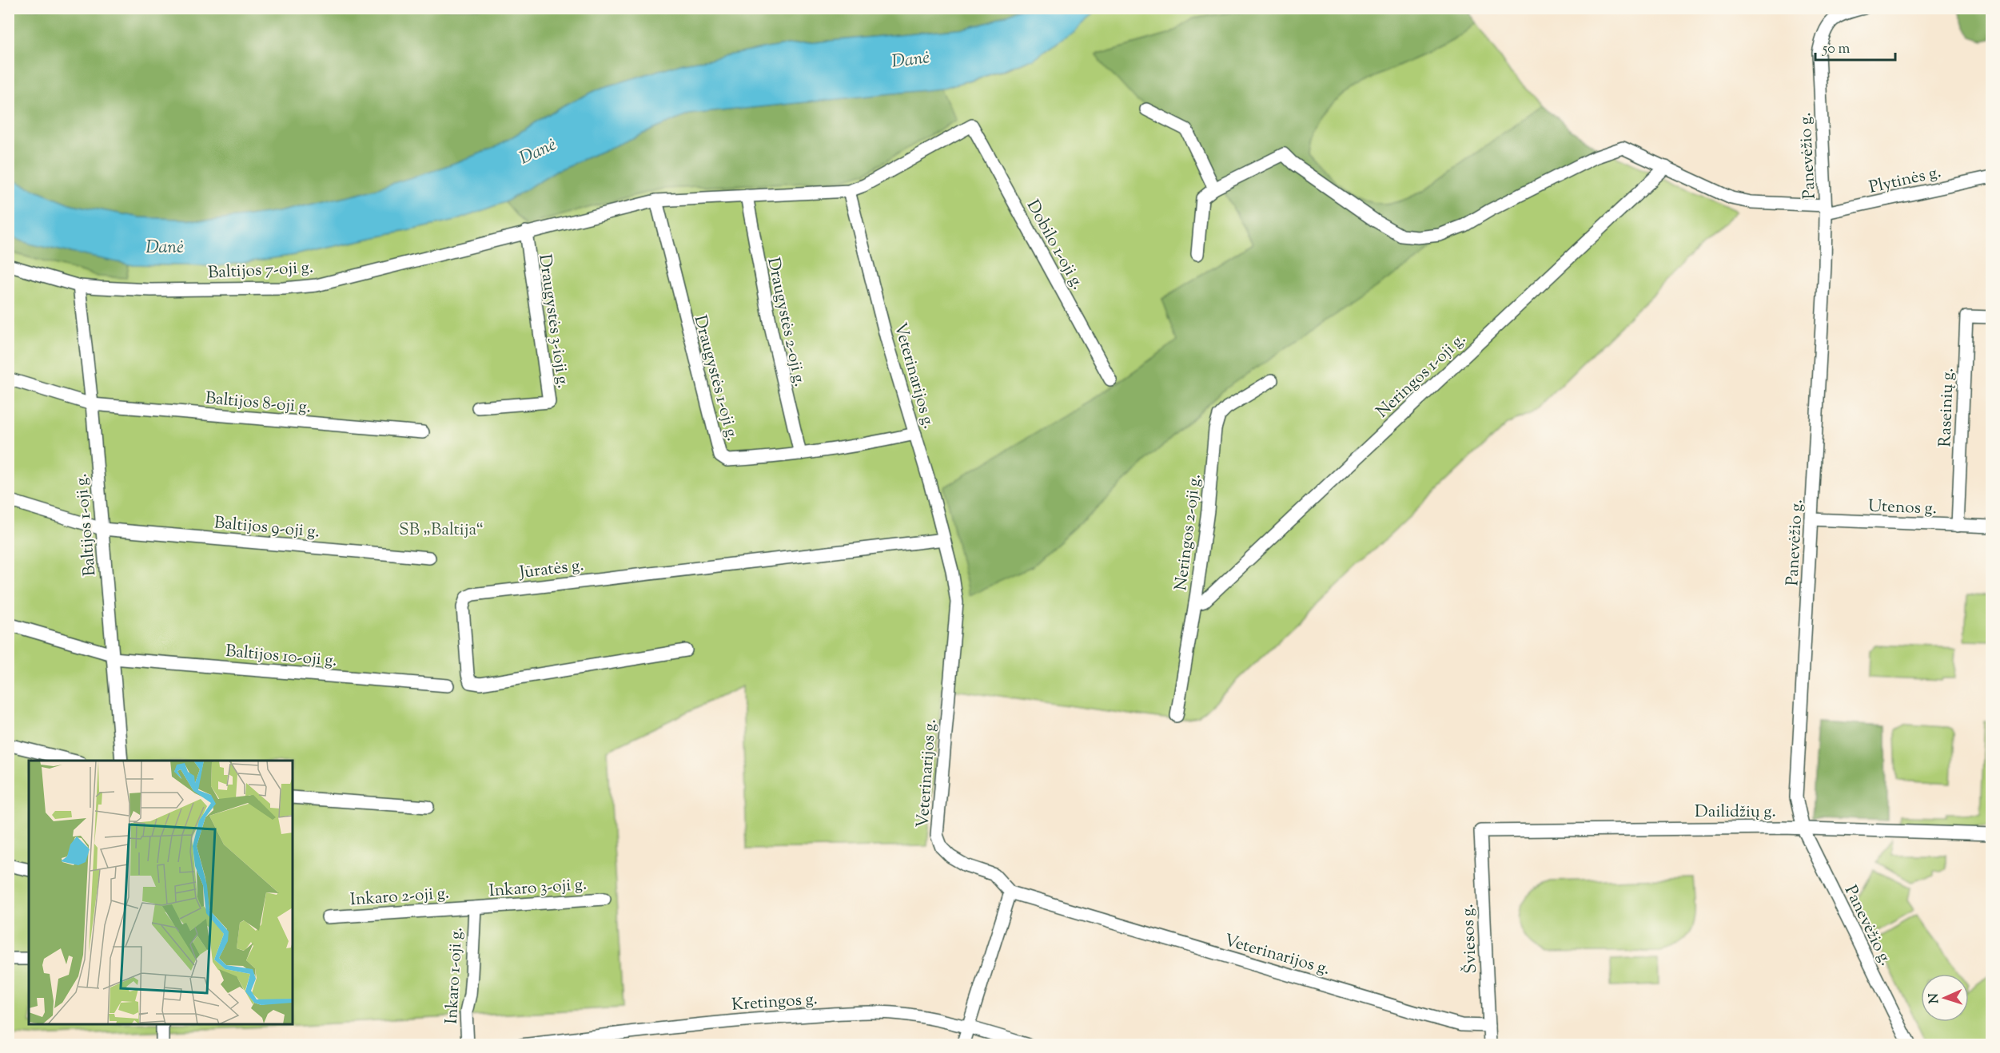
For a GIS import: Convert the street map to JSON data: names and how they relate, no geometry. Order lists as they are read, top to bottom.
{
  "streets": {
    "street": [
      "Panevėžio g.",
      "Plytinės g.",
      "Dobilo 1-oji g.",
      "Baltijos 7-oji g.",
      "Draugystės 3-ioji g.",
      "Draugystės 2-oji g.",
      "Neringos 1-oji g.",
      "Veterinarijos g.",
      "Draugystės 1-oji g.",
      "Baltijos 8-oji g.",
      "Raseinių g.",
      "Utenos g.",
      "Baltijos 1-oji g.",
      "Baltijos 9-oji g.",
      "Neringos 2-oji g.",
      "Jūratės g.",
      "Baltijos 10-oji g.",
      "Dailidžių g.",
      "Inkaro 3-oji g.",
      "Inkaro 2-oji g.",
      "Šviesos g.",
      "Inkaro 1-oji g.",
      "Kretingos g."
    ]
  },
  "crossings": [
    ["Panevėžio g.", "Plytinės g."],
    ["Panevėžio g.", "Utenos g."],
    ["Panevėžio g.", "Dailidžių g."],
    ["Plytinės g.", "Neringos 1-oji g."],
    ["Dobilo 1-oji g.", "Baltijos 7-oji g."],
    ["Baltijos 7-oji g.", "Draugystės 3-ioji g."],
    ["Baltijos 7-oji g.", "Draugystės 2-oji g."],
    ["Baltijos 7-oji g.", "Veterinarijos g."],
    ["Baltijos 7-oji g.", "Draugystės 1-oji g."],
    ["Baltijos 7-oji g.", "Baltijos 1-oji g."],
    ["Draugystės 2-oji g.", "Draugystės 1-oji g."],
    ["Neringos 1-oji g.", "Neringos 2-oji g."],
    ["Veterinarijos g.", "Draugystės 1-oji g."],
    ["Veterinarijos g.", "Jūratės g."],
    ["Veterinarijos g.", "Šviesos g."],
    ["Baltijos 8-oji g.", "Baltijos 1-oji g."],
    ["Raseinių g.", "Utenos g."],
    ["Baltijos 1-oji g.", "Baltijos 9-oji g."],
    ["Baltijos 1-oji g.", "Baltijos 10-oji g."],
    ["Dailidžių g.", "Šviesos g."],
    ["Inkaro 3-oji g.", "Inkaro 2-oji g."],
    ["Inkaro 3-oji g.", "Inkaro 1-oji g."],
    ["Inkaro 2-oji g.", "Inkaro 1-oji g."]
  ],
  "water": ["Danė"],
  "parks": ["SB „Baltija“"],
  "scale_bar": "50 m",
  "north": "left"
}
